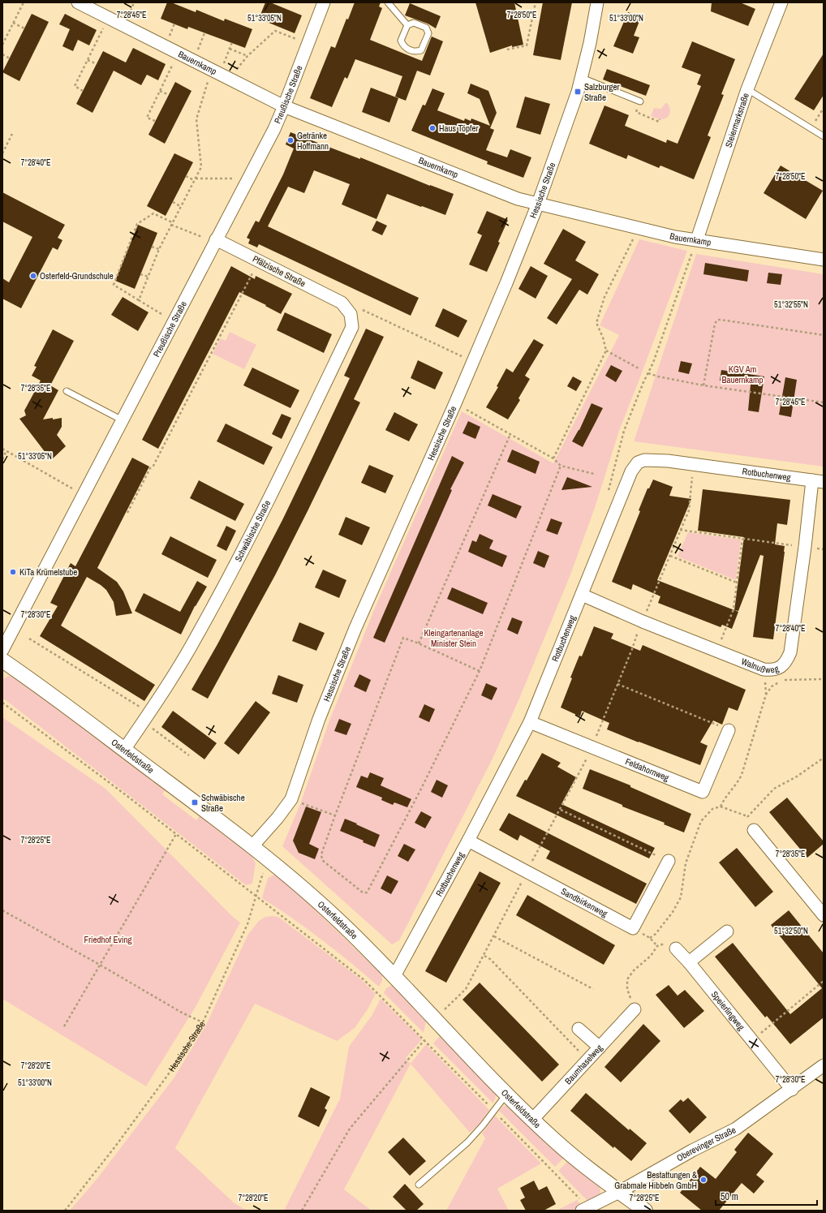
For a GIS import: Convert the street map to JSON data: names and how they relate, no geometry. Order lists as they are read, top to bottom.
{
  "streets": {
    "street": [
      "Bauernkamp",
      "Preußische Straße",
      "Steiermarkstraße",
      "Hessische Straße",
      "Pfälzische Straße",
      "Rotbuchenweg",
      "Schwäbische Straße",
      "Walnußweg",
      "Osterfeldstraße",
      "Feldahornweg",
      "Sandbirkenweg",
      "Speierlingweg",
      "Baumhaselweg",
      "Oberevinger Straße"
    ]
  },
  "crossings": [
    ["Bauernkamp", "Preußische Straße"],
    ["Bauernkamp", "Steiermarkstraße"],
    ["Bauernkamp", "Hessische Straße"],
    ["Preußische Straße", "Pfälzische Straße"],
    ["Hessische Straße", "Osterfeldstraße"],
    ["Pfälzische Straße", "Schwäbische Straße"],
    ["Rotbuchenweg", "Walnußweg"],
    ["Rotbuchenweg", "Osterfeldstraße"],
    ["Rotbuchenweg", "Feldahornweg"],
    ["Rotbuchenweg", "Sandbirkenweg"],
    ["Schwäbische Straße", "Osterfeldstraße"],
    ["Osterfeldstraße", "Baumhaselweg"],
    ["Osterfeldstraße", "Oberevinger Straße"],
    ["Speierlingweg", "Oberevinger Straße"]
  ],
  "parks": ["KGV Am Bauernkamp", "Kleingartenanlage Minister Stein", "Friedhof Eving"],
  "places": {
    "transit": ["Salzburger Straße", "Schwäbische Straße"],
    "other": [
      "Haus Töpfer",
      "Getränke Hoffmann",
      "Osterfeld-Grundschule",
      "KiTa Krümelstube",
      "Bestattungen & Grabmale Hibbeln GmbH"
    ]
  },
  "scale_bar": "50 m",
  "coordinates": [
    "7°28'45\"E",
    "7°28'50\"E",
    "51°33'00\"N",
    "51°33'05\"N",
    "7°28'40\"E",
    "51°32'55\"N",
    "7°28'35\"E",
    "7°28'30\"E",
    "7°28'25\"E",
    "51°32'50\"N",
    "7°28'20\"E"
  ]
}
